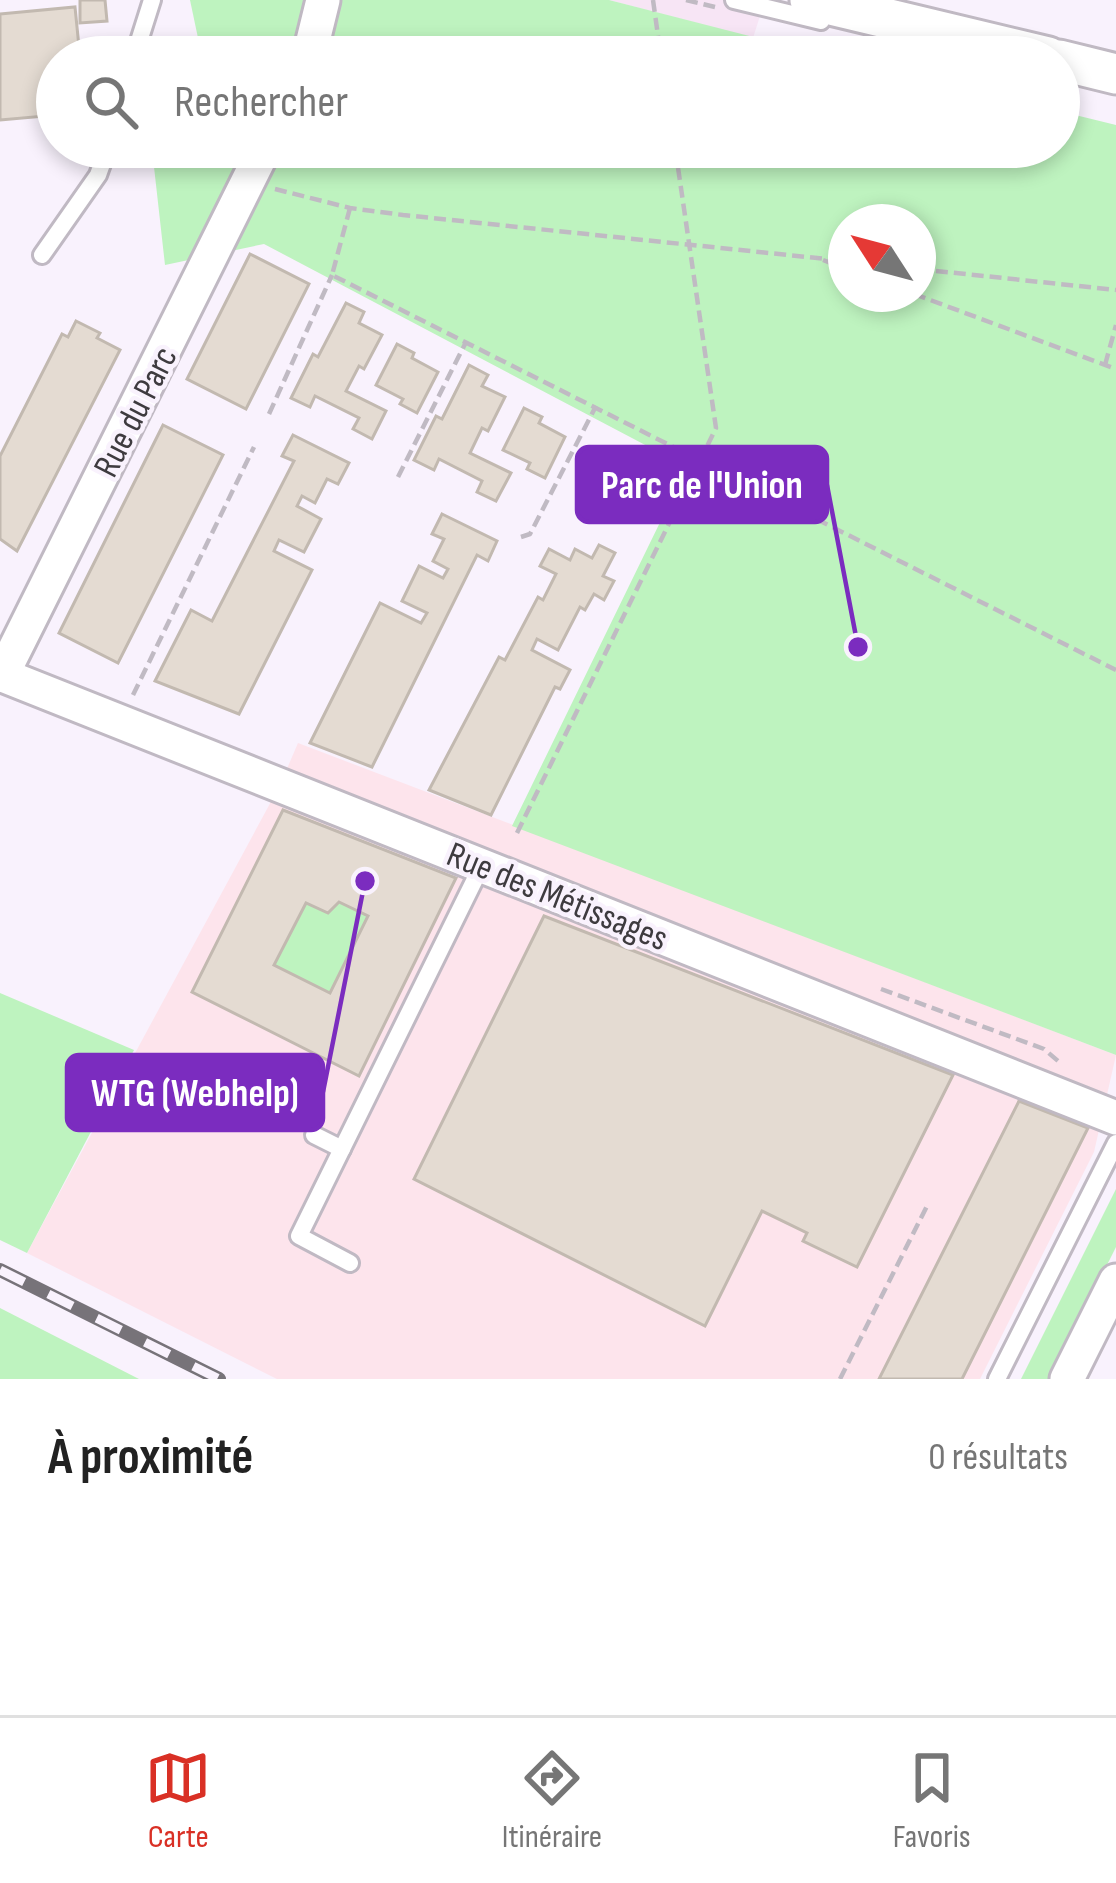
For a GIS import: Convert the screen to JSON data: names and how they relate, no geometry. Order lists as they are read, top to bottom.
{
  "streets": {
    "street": ["Rue du Parc", "Rue des Métissages"]
  },
  "crossings": [
    ["Rue du Parc", "Rue des Métissages"]
  ],
  "places": ["Parc de l'Union", "WTG (Webhelp)"],
  "north": "top left",
  "page": {
    "search": "Rechercher",
    "heading": ["À proximité", "0 résultats"],
    "nav": ["Carte", "Itinéraire", "Favoris"]
  }
}
